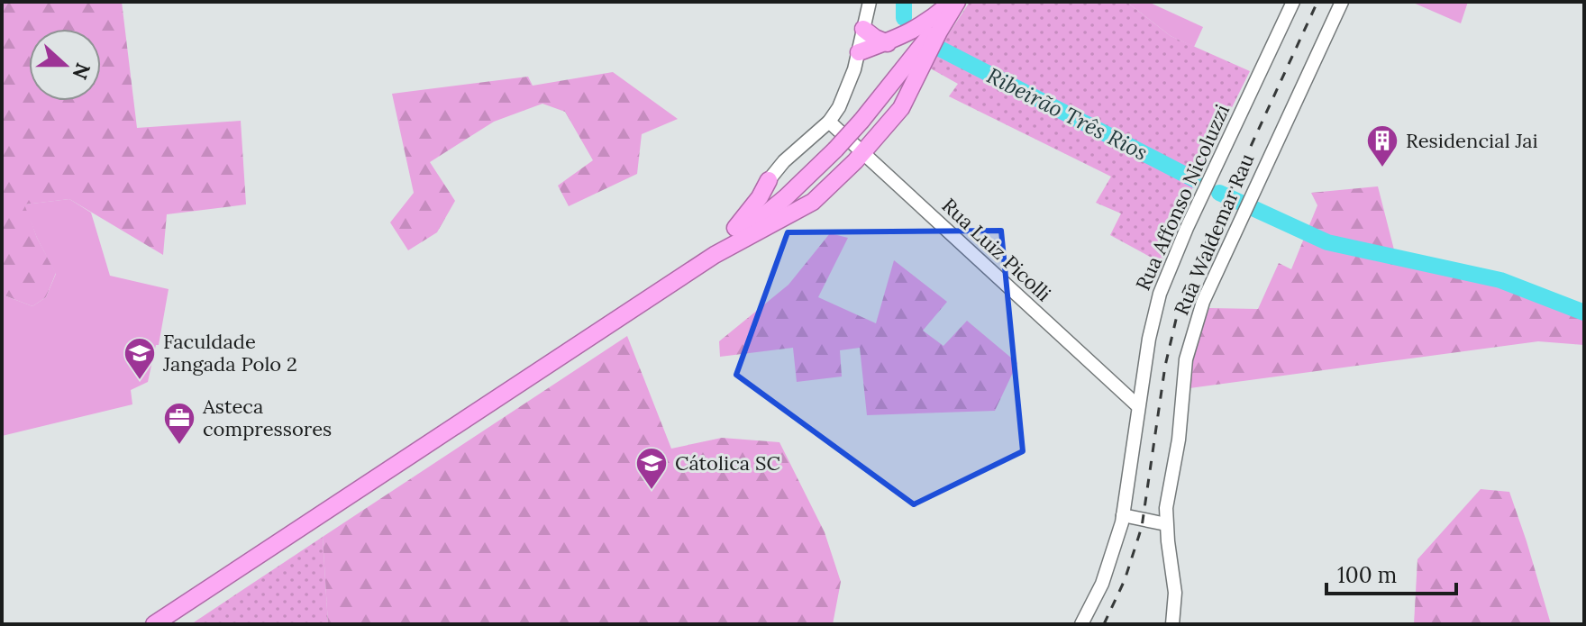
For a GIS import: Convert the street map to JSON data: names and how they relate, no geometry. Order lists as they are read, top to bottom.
{
  "streets": {
    "street": ["Rua Affonso Nicoluzzi", "Rua Waldemar Rau", "Rua Luiz Picolli"]
  },
  "crossings": [
    ["Rua Affonso Nicoluzzi", "Rua Luiz Picolli"]
  ],
  "water": ["Ribeirão Três Rios"],
  "places": {
    "building": ["Residencial Jai"],
    "school or university": ["Faculdade Jangada Polo 2", "Cátolica SC"],
    "office": ["Asteca compressores"]
  },
  "scale_bar": "100 m",
  "north": "right"
}
